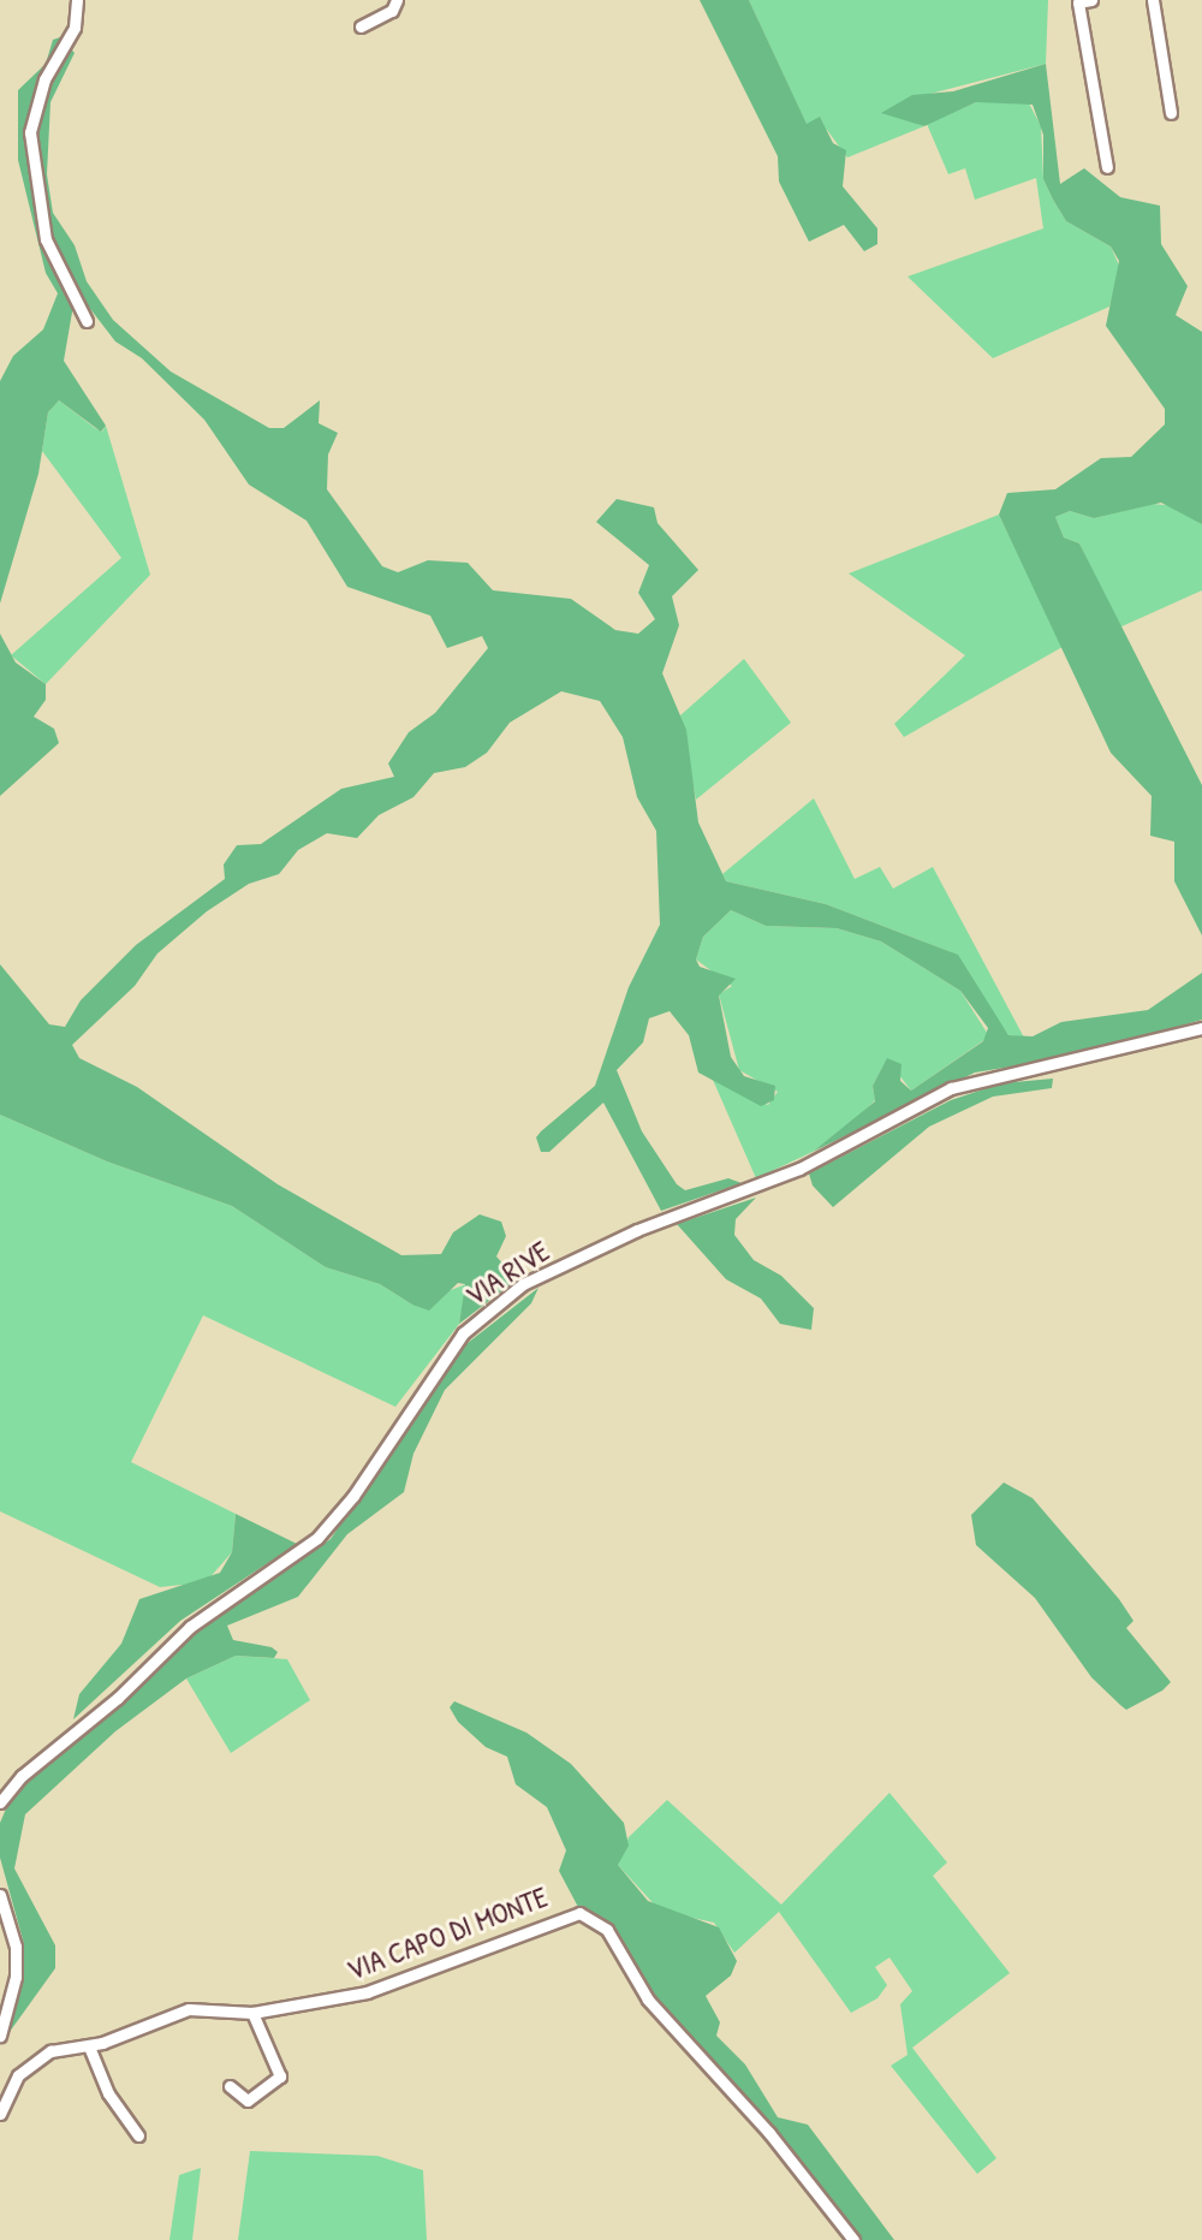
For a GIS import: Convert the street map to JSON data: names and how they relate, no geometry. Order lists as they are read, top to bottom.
{
  "streets": {
    "street": ["VIA RIVE", "VIA CAPO DI MONTE"]
  }
}
